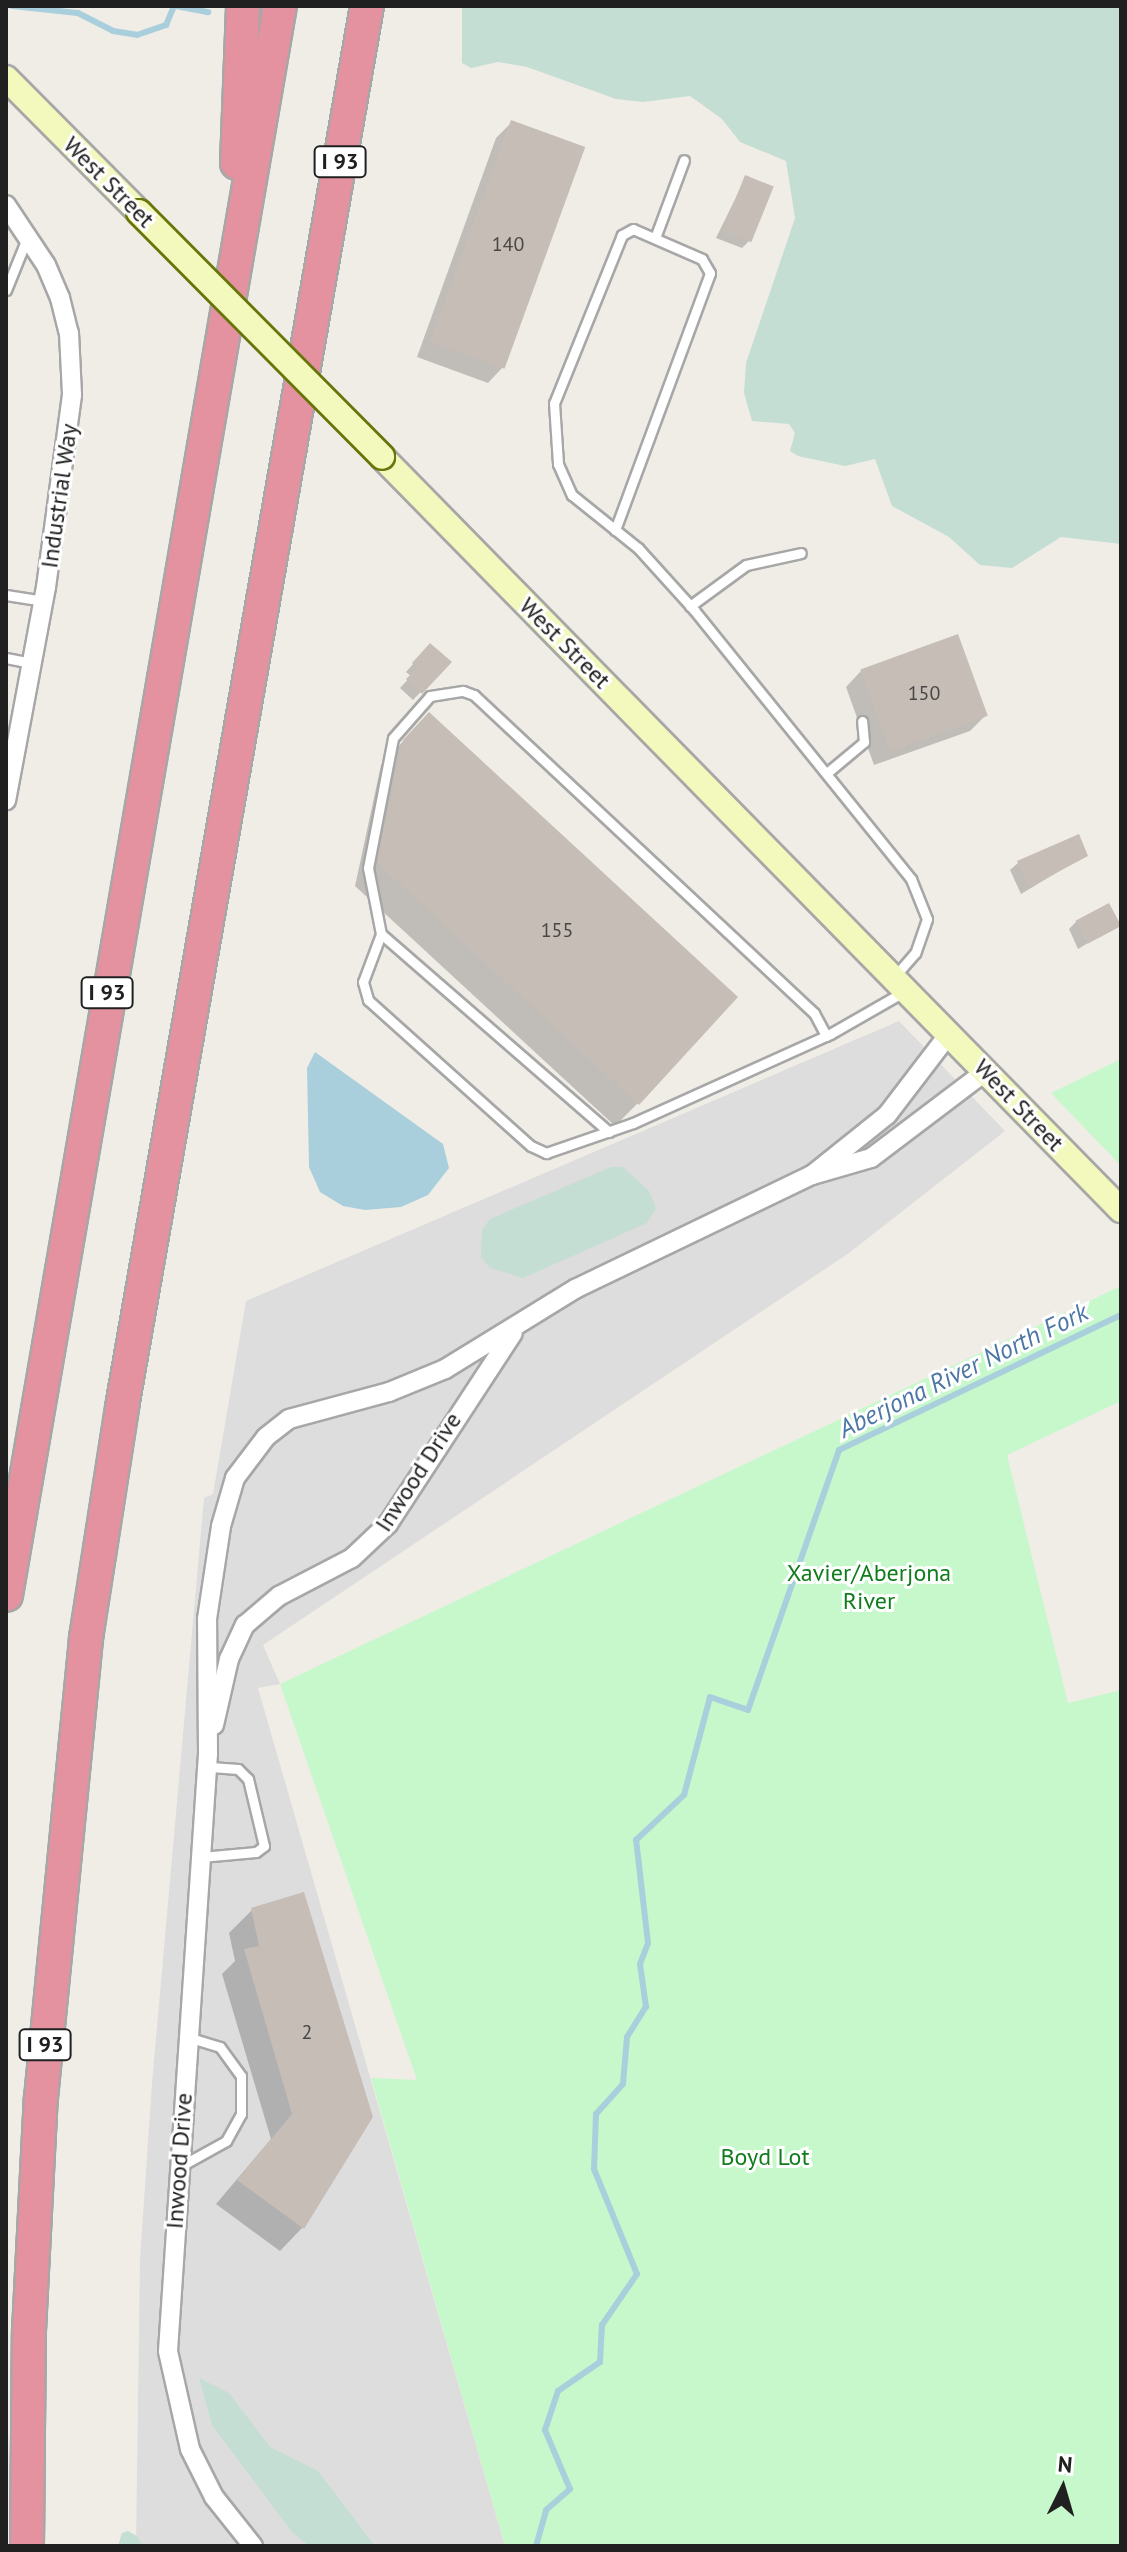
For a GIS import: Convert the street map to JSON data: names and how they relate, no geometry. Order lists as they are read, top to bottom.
{
  "streets": {
    "highway": ["I 93"],
    "main road": ["West Street"],
    "street": ["Industrial Way", "Inwood Drive"]
  },
  "crossings": [
    ["West Street", "Inwood Drive"]
  ],
  "water": ["Aberjona River North Fork"],
  "parks": ["Xavier/Aberjona River", "Boyd Lot"],
  "house_numbers": [
    "140",
    "150",
    "155",
    "2"
  ],
  "north": "top"
}
